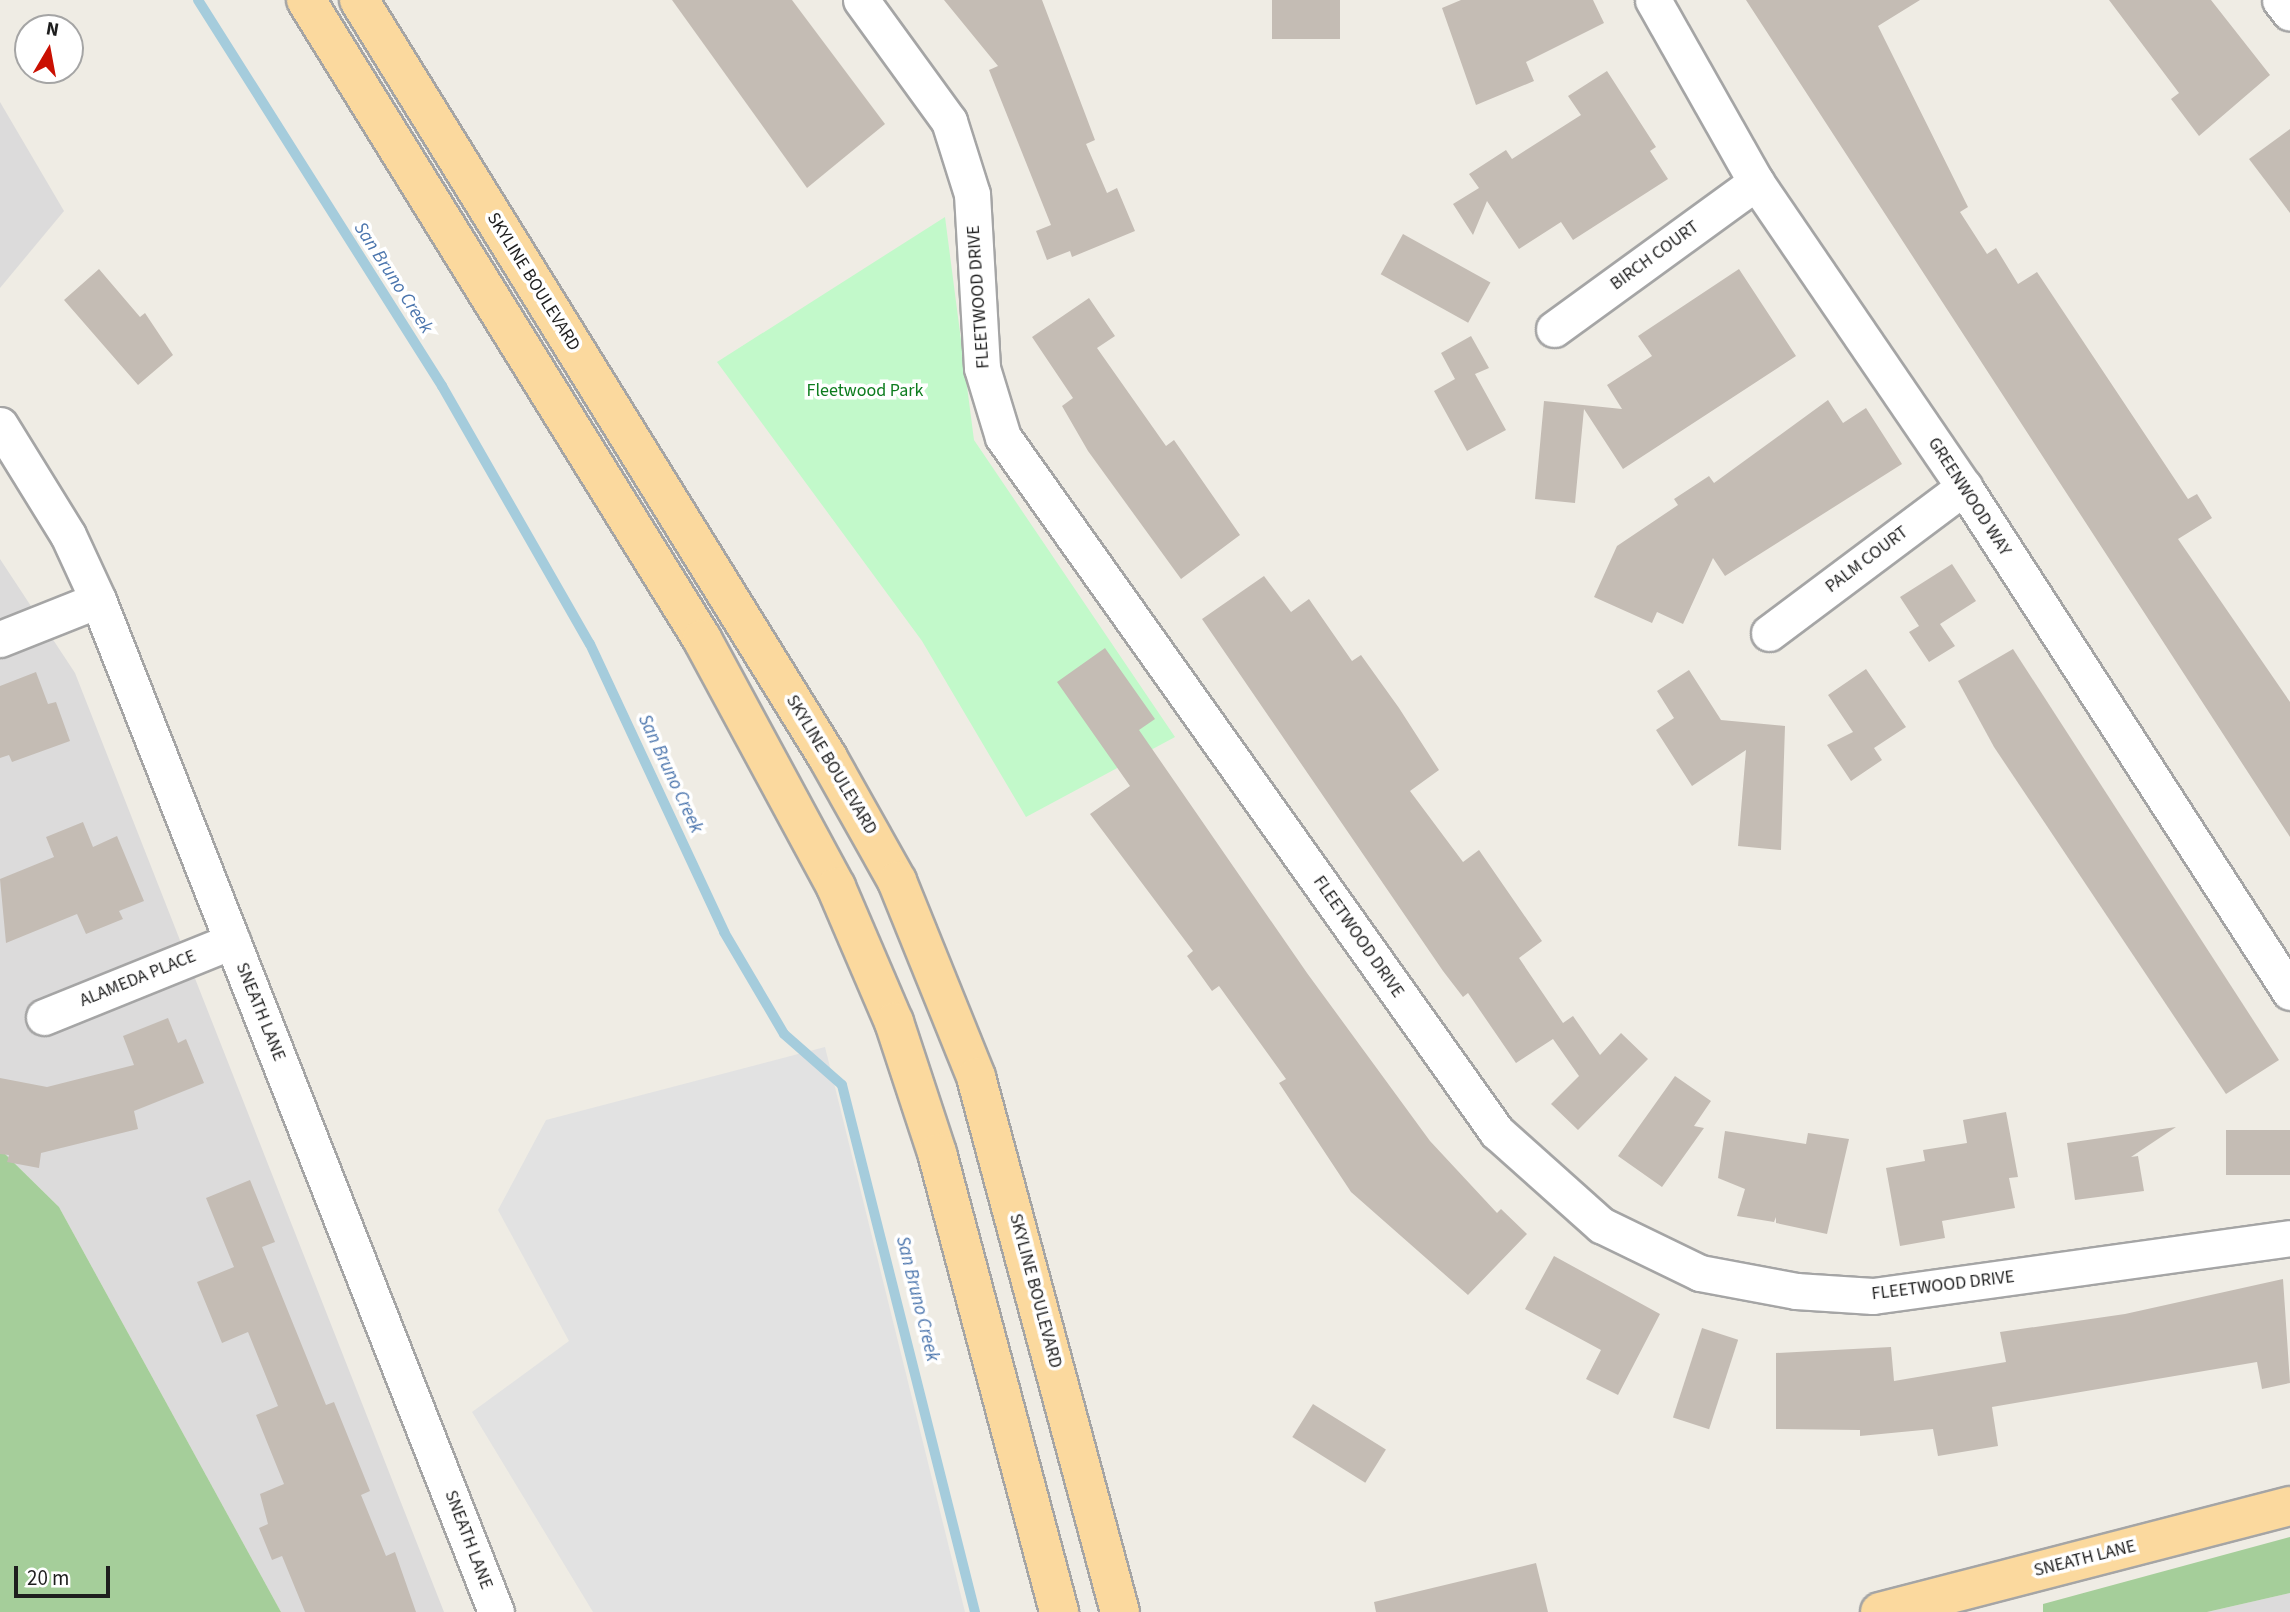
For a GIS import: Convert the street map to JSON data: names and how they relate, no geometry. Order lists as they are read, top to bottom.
{
  "streets": {
    "main road": ["SKYLINE BOULEVARD", "SNEATH LANE"],
    "street": [
      "BIRCH COURT",
      "FLEETWOOD DRIVE",
      "GREENWOOD WAY",
      "PALM COURT",
      "ALAMEDA PLACE"
    ]
  },
  "crossings": [
    ["BIRCH COURT", "GREENWOOD WAY"],
    ["GREENWOOD WAY", "PALM COURT"],
    ["ALAMEDA PLACE", "SNEATH LANE"]
  ],
  "water": ["San Bruno Creek"],
  "parks": ["Fleetwood Park"],
  "scale_bar": "20 m",
  "north": "top"
}
